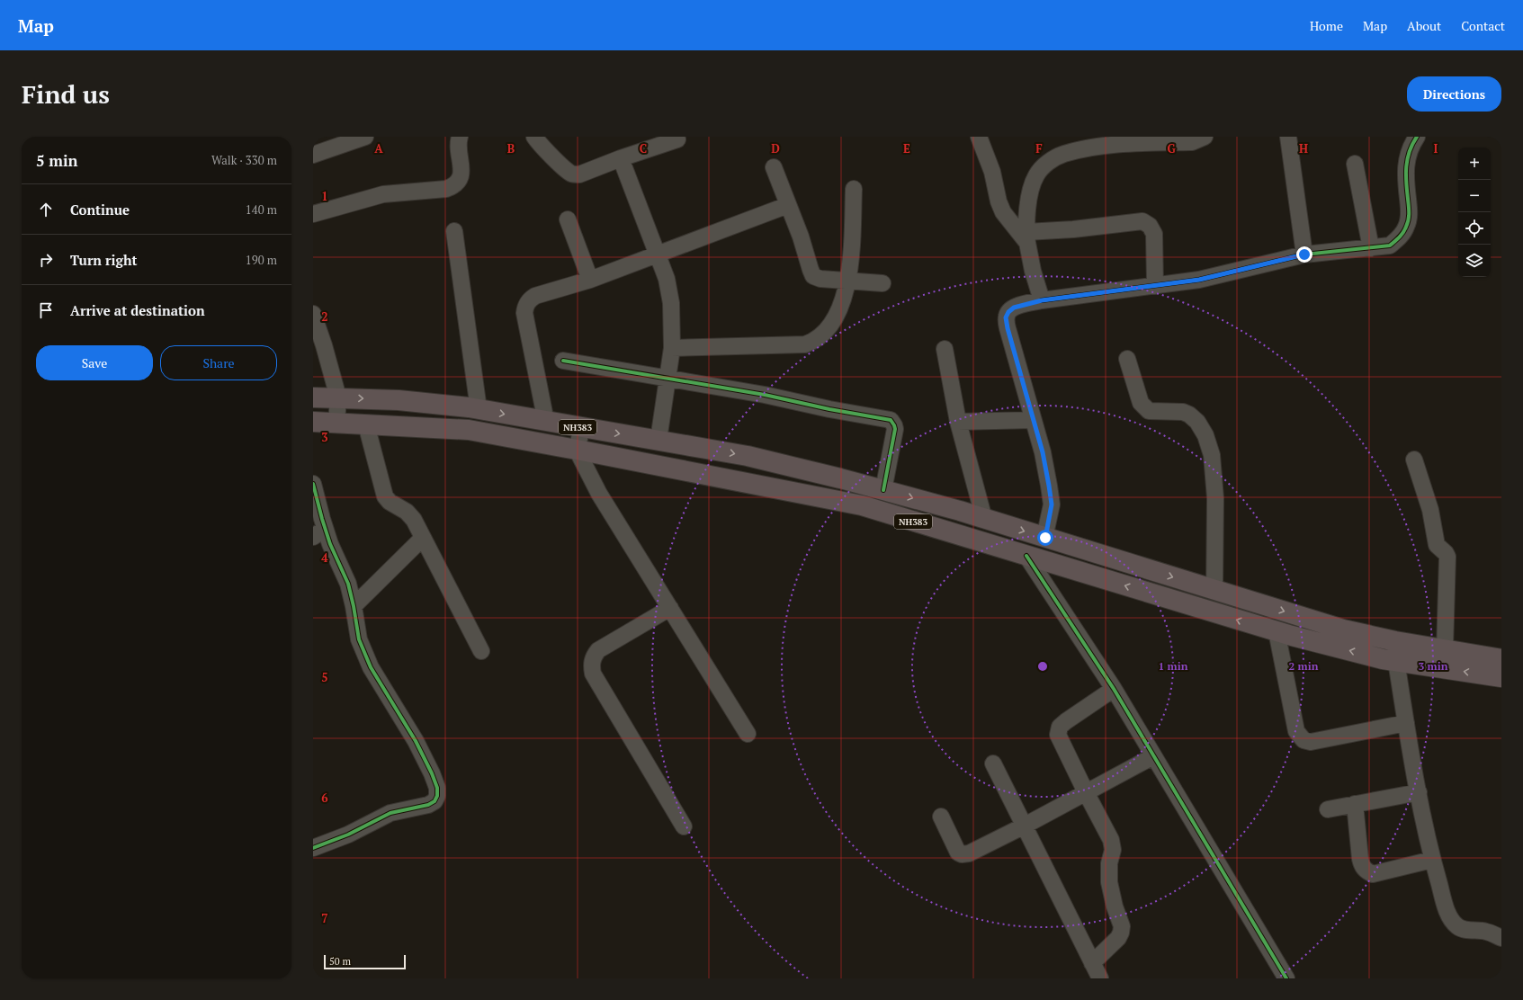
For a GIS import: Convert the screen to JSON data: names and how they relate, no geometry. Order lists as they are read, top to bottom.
{
  "streets": {
    "highway": ["NH383"]
  },
  "scale_bar": "50 m",
  "page": {
    "header": "Map",
    "nav": [
      "Home",
      "Map",
      "About",
      "Contact"
    ],
    "buttons": [
      "Directions",
      ["Save", "Share"]
    ],
    "title": "Find us",
    "heading": ["5 min", "Walk · 330 m"],
    "map_buttons": ["+", "−"],
    "list": [
      ["Continue", "140 m"],
      ["Turn right", "190 m"],
      "Arrive at destination"
    ],
    "scale": "50 m"
  },
  "grid": {
    "columns": [
      "A",
      "B",
      "C",
      "D",
      "E",
      "F",
      "G",
      "H",
      "I"
    ],
    "rows": [
      "1",
      "2",
      "3",
      "4",
      "5",
      "6",
      "7"
    ]
  },
  "rings": ["1 min", "2 min", "3 min"]
}
